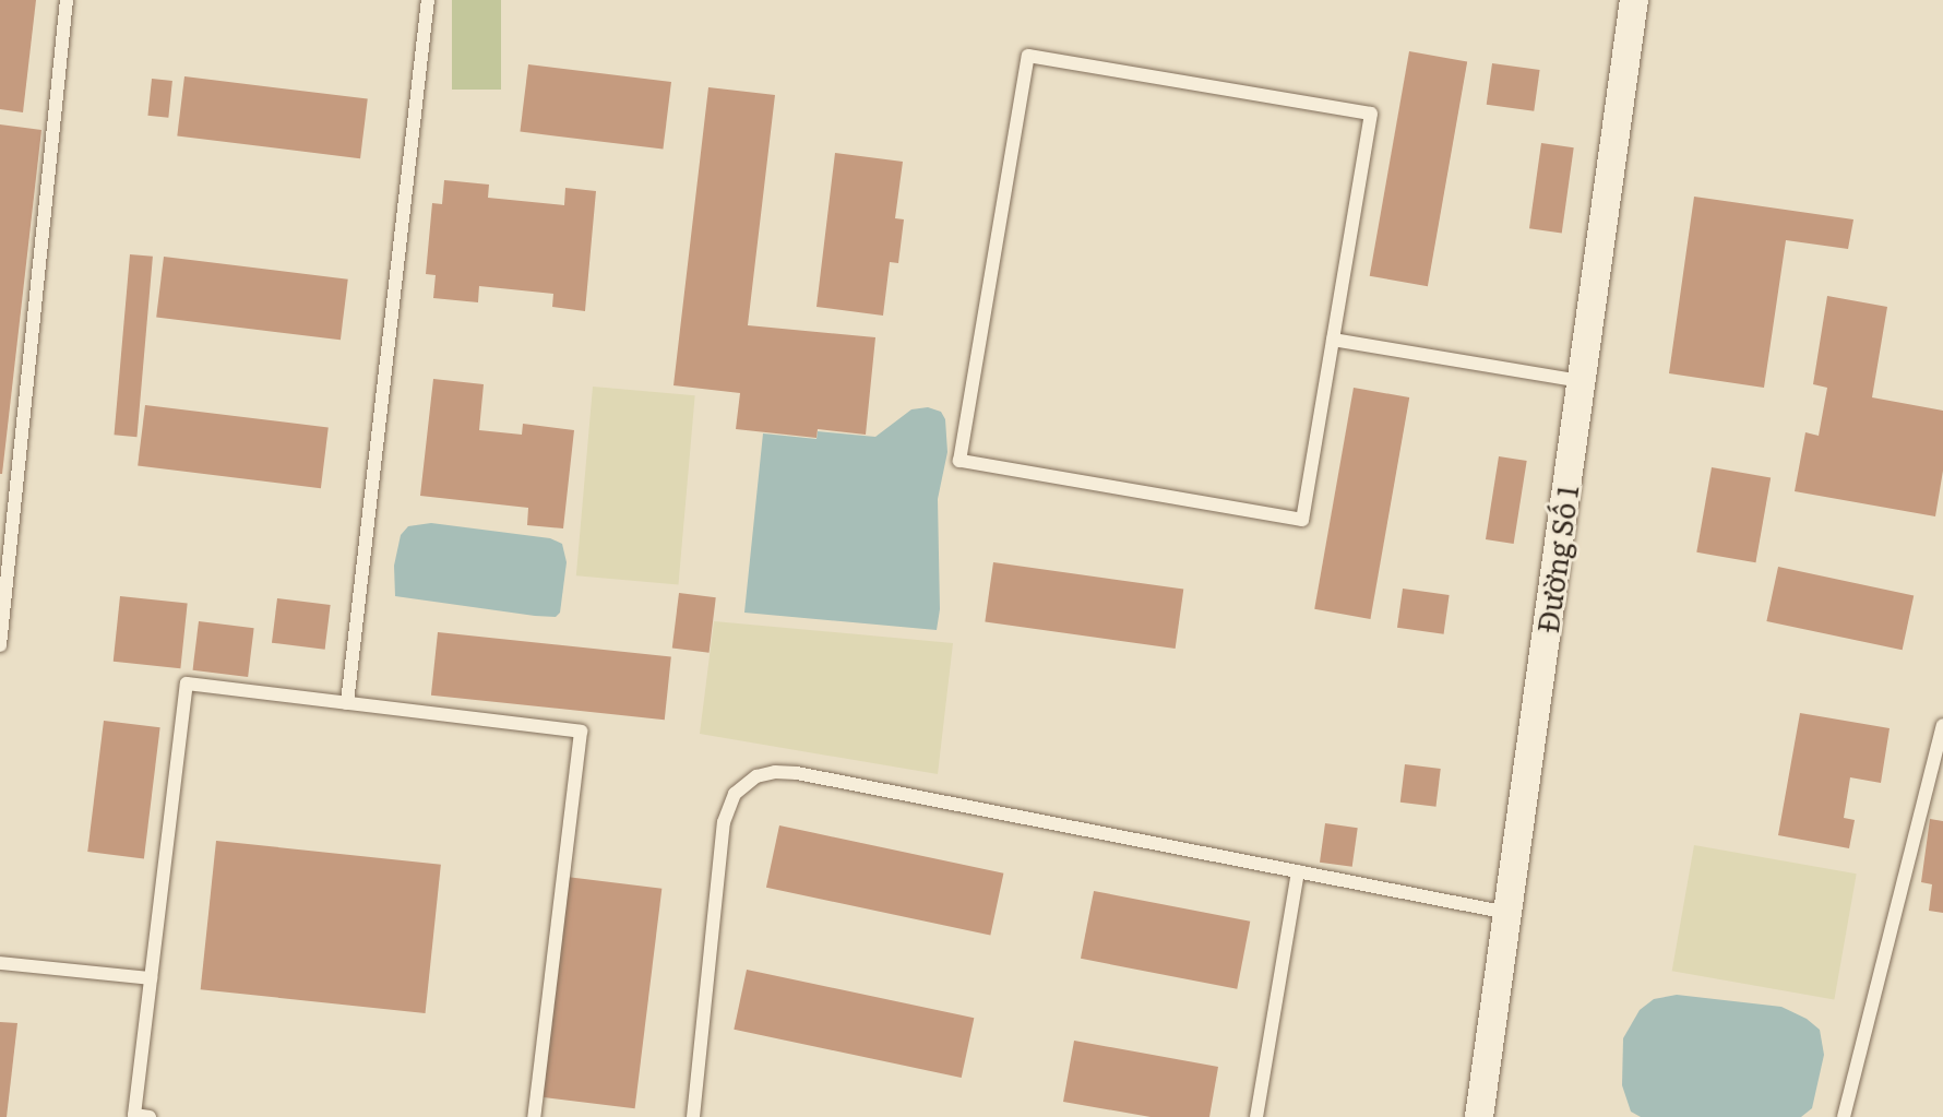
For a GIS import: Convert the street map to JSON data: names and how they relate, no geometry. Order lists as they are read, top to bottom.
{
  "streets": {
    "street": ["Đường Số 1"]
  }
}
